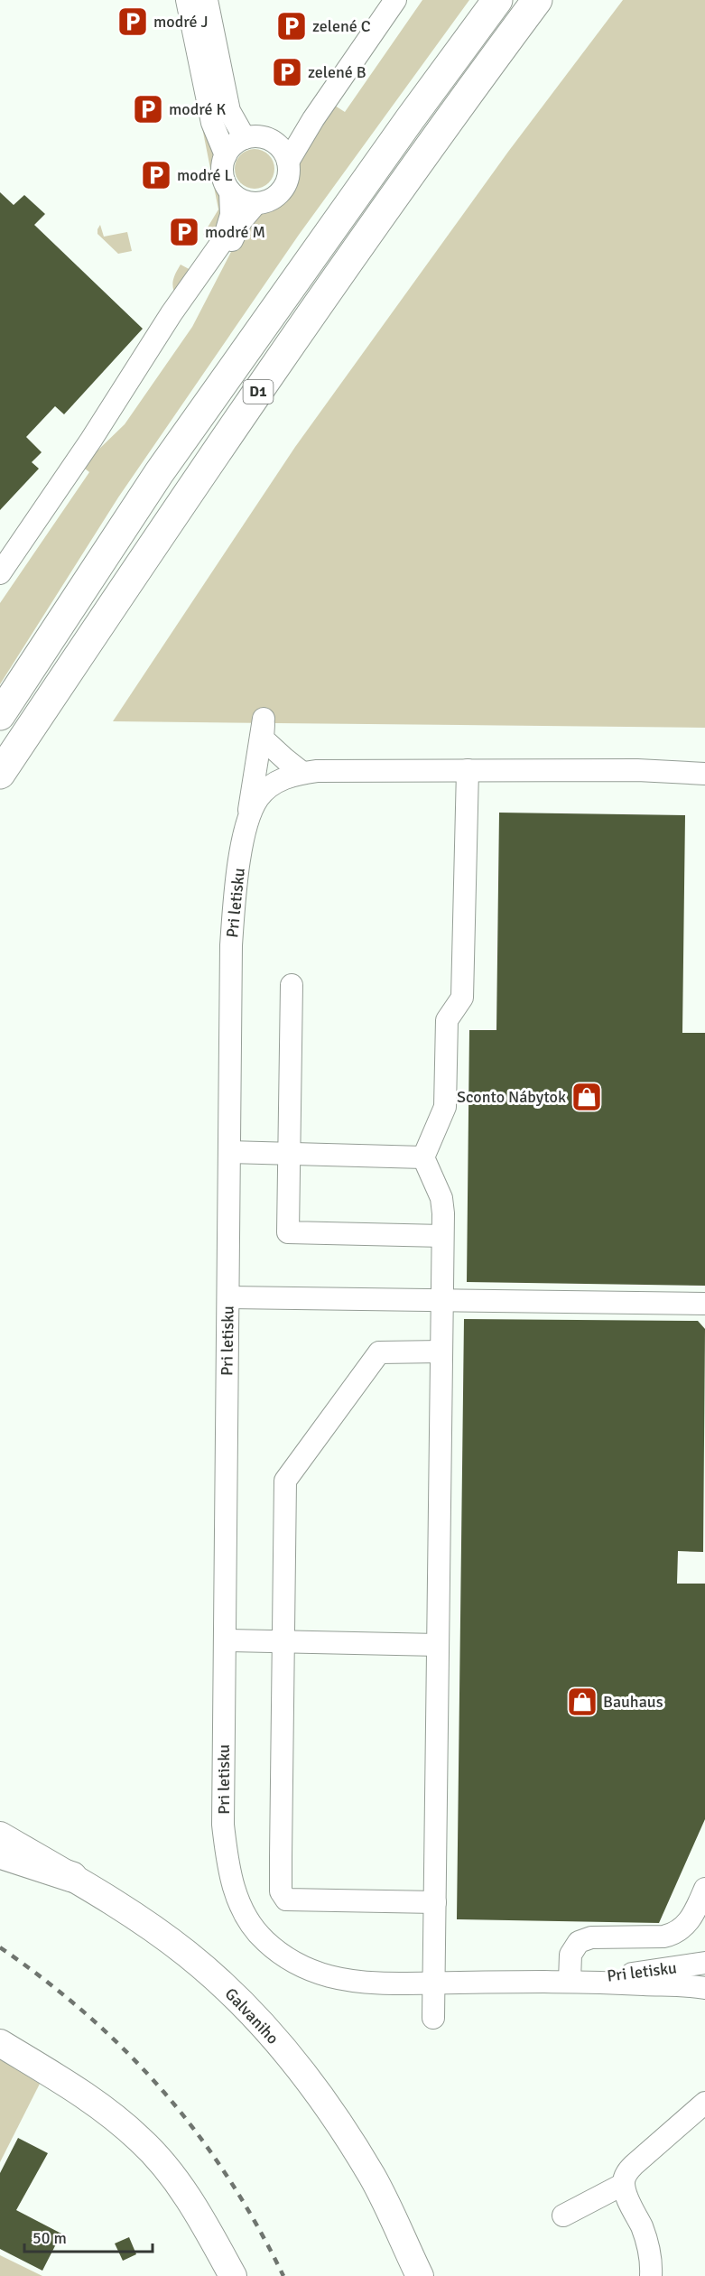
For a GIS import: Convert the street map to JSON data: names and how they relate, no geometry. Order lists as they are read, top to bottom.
{
  "streets": {
    "highway": ["D1"],
    "main road": ["Galvaniho"],
    "street": ["Pri letisku"]
  },
  "places": {
    "parking": [
      "modré J",
      "zelené C",
      "zelené B",
      "modré K",
      "modré L",
      "modré M"
    ],
    "shop": ["Sconto Nábytok", "Bauhaus"]
  },
  "scale_bar": "50 m"
}
